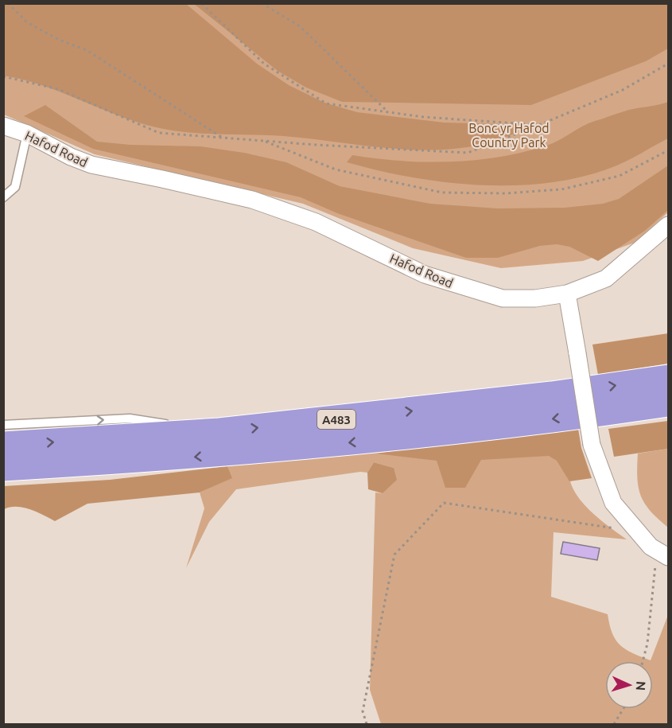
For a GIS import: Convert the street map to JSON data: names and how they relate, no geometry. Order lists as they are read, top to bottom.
{
  "streets": {
    "highway": ["A483"],
    "street": ["Hafod Road"]
  },
  "parks": ["Bonc yr Hafod Country Park"],
  "north": "right"
}
